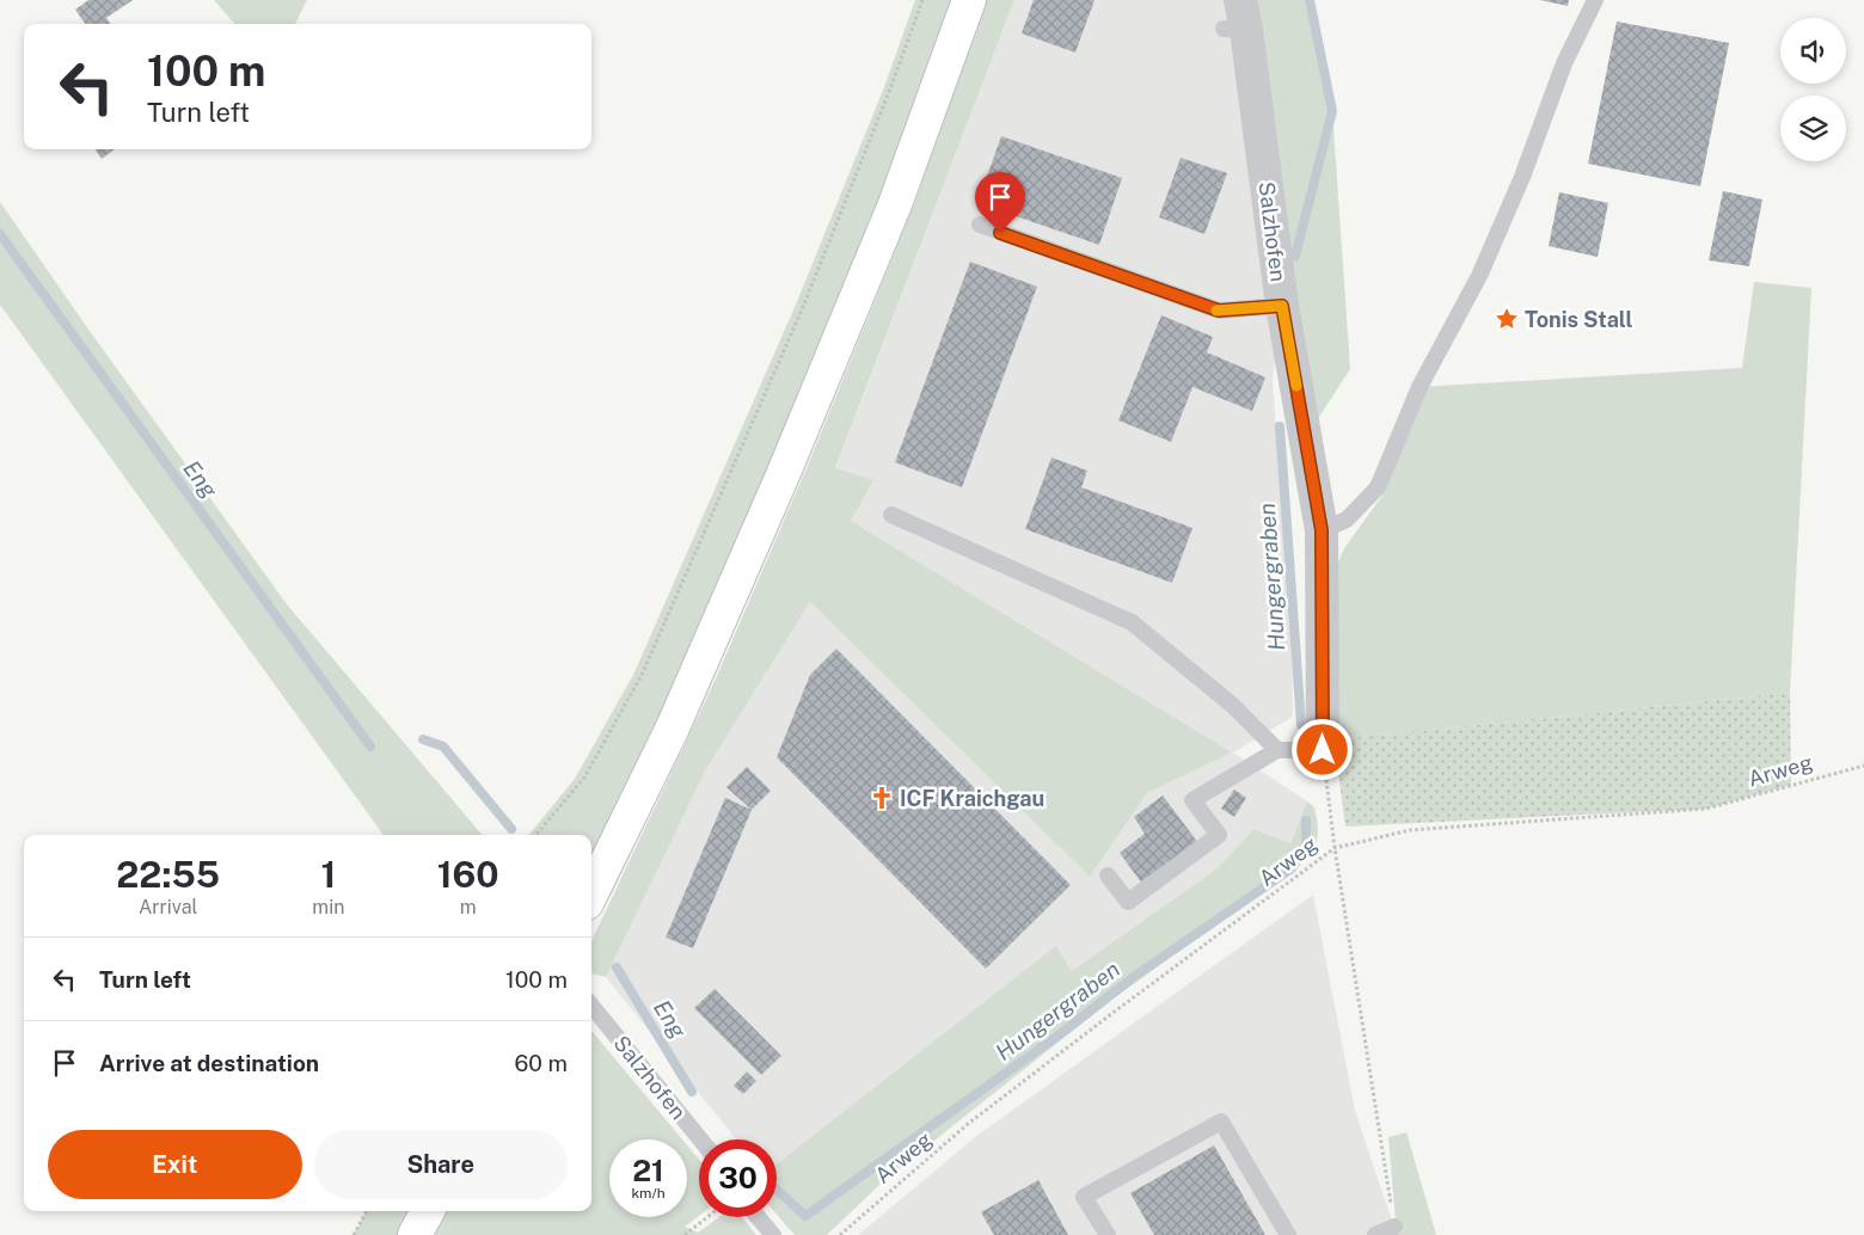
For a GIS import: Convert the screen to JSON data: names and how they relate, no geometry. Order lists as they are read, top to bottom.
{
  "streets": {
    "street": ["Salzhofen"],
    "path": ["Arweg"]
  },
  "water": ["Eng", "Hungergraben"],
  "places": {
    "place": ["Tonis Stall"],
    "church": ["ICF Kraichgau"]
  },
  "page": {
    "turn": ["100 m", "Turn left"],
    "eta": [
      "22:55",
      "Arrival",
      "1",
      "min",
      "160",
      "m"
    ],
    "list": [
      {
        "name": "Turn left",
        "value": "100 m"
      },
      {
        "name": "Arrive at destination",
        "value": "60 m"
      }
    ],
    "buttons": ["Exit", "Share"],
    "speed": "21 km/h",
    "limit": "30"
  }
}
